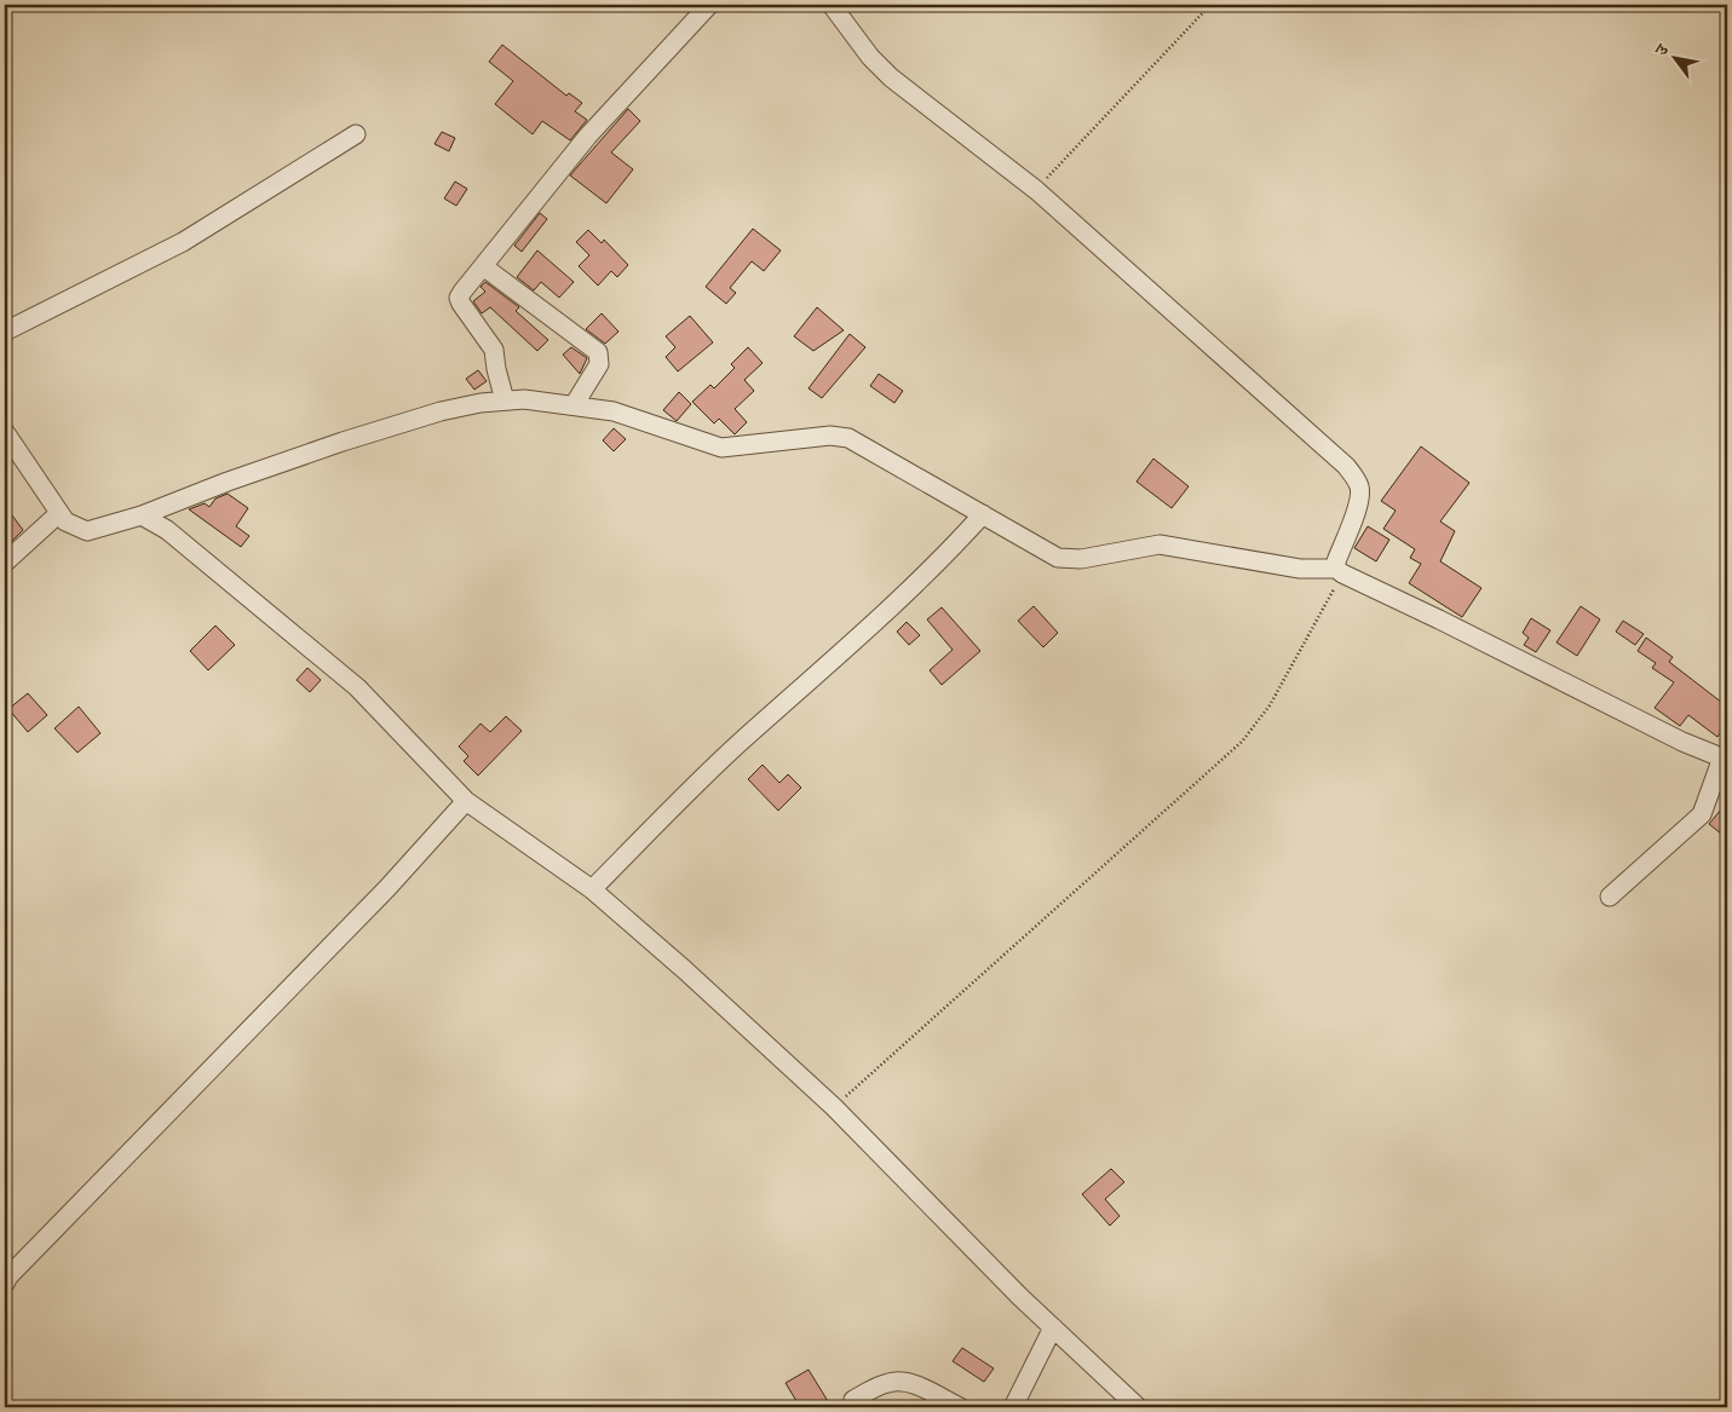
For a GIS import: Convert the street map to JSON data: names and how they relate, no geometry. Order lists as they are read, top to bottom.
{
  "north": "top left"
}
